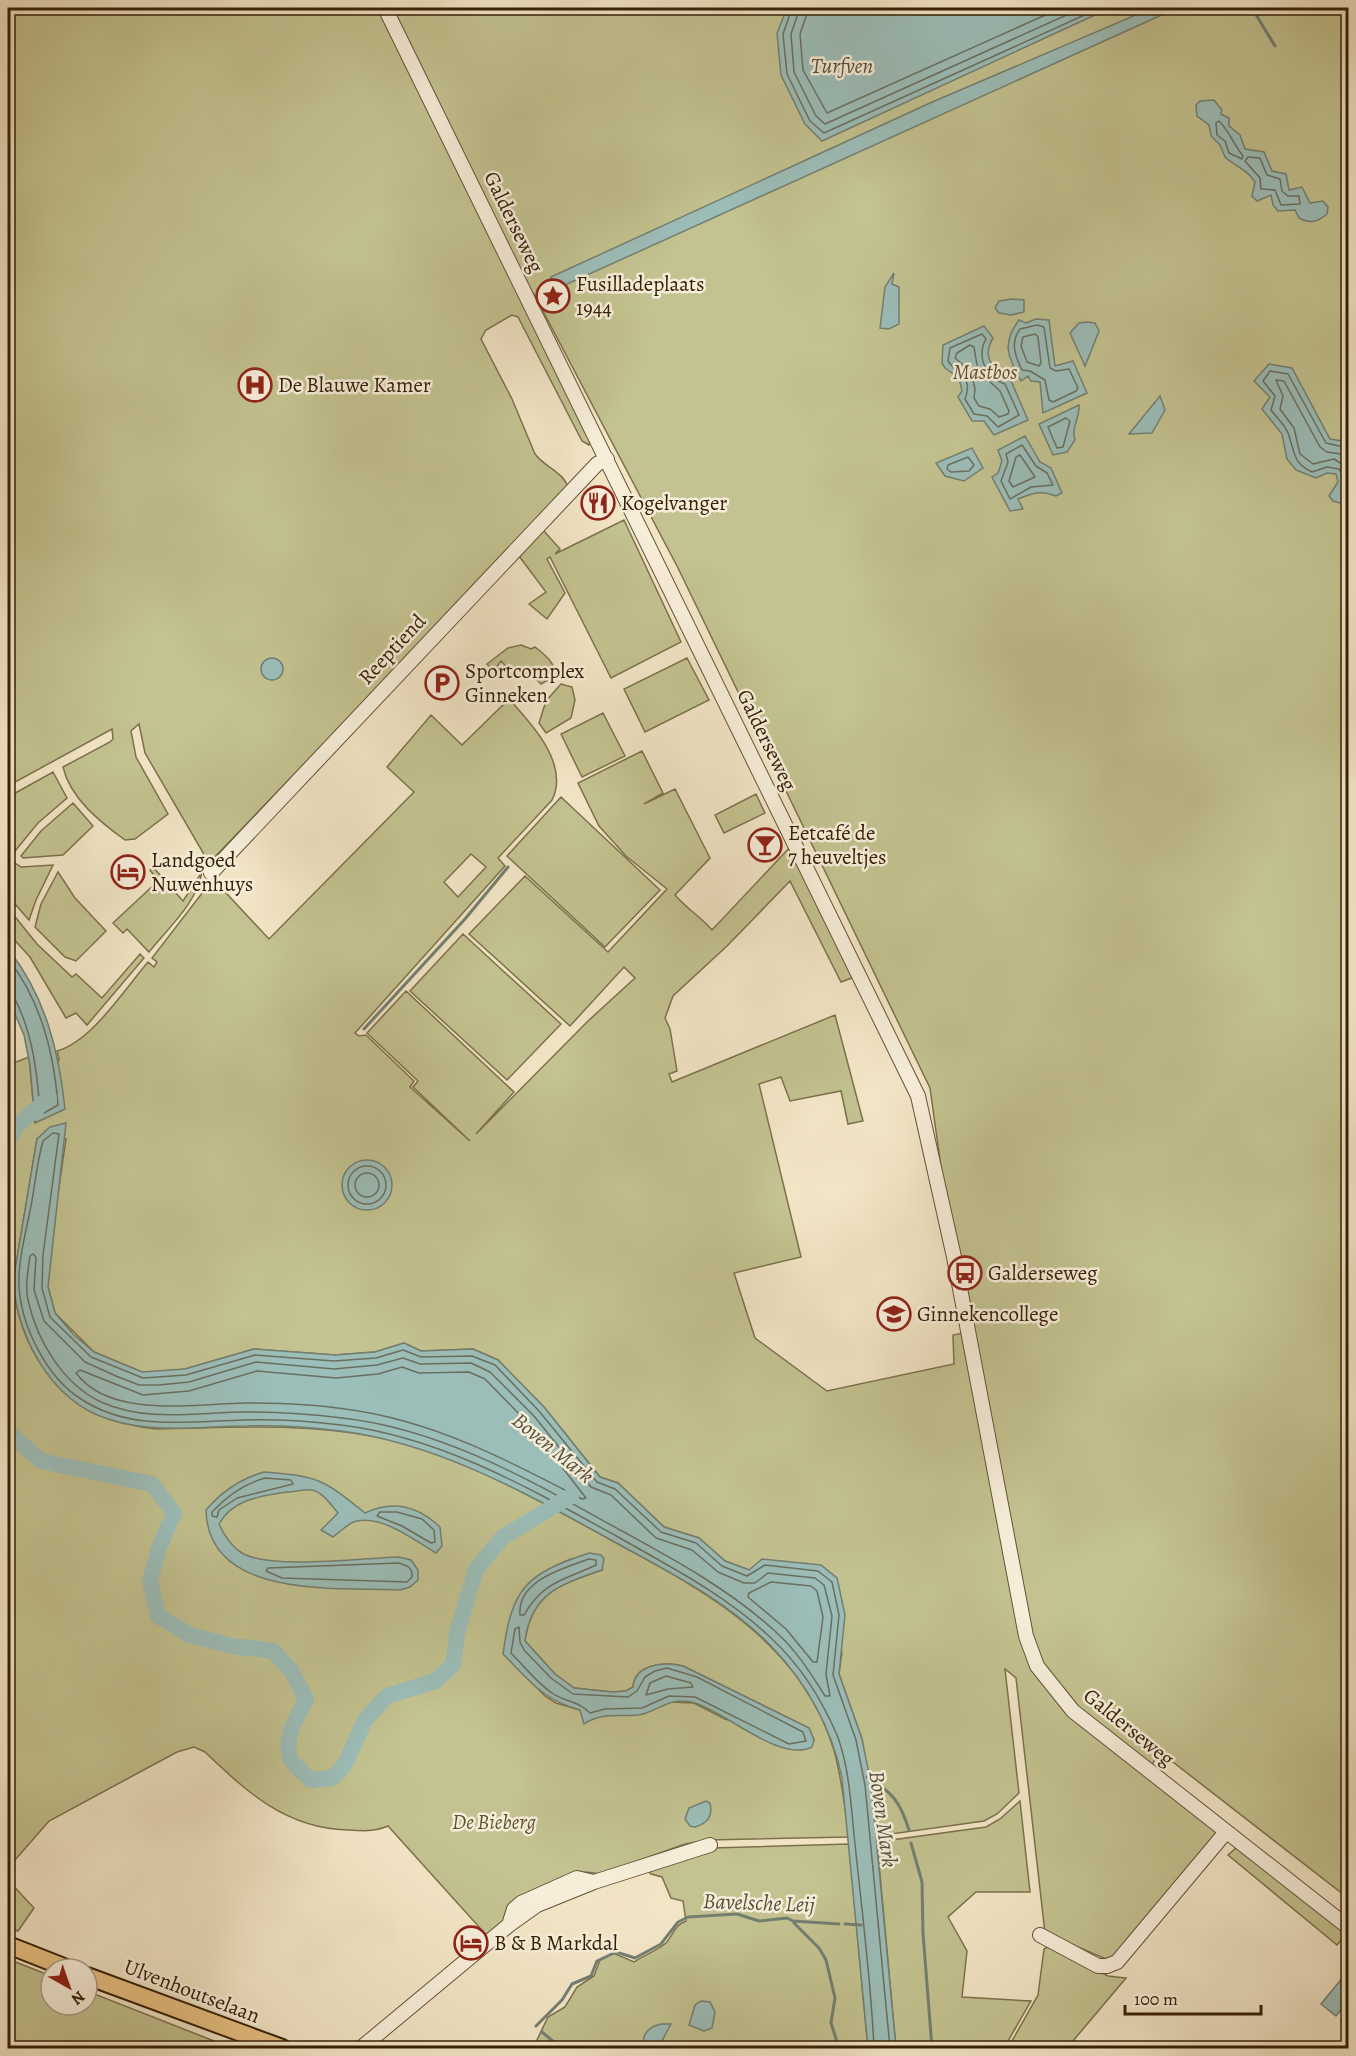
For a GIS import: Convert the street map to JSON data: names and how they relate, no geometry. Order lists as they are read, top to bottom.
{
  "streets": {
    "main road": ["Ulvenhoutselaan"],
    "street": ["Galderseweg", "Reeptiend"]
  },
  "crossings": [
    ["Galderseweg", "Reeptiend"]
  ],
  "water": ["Turfven", "Boven Mark", "Bavelsche Leij"],
  "parks": ["Mastbos", "De Bieberg"],
  "places": {
    "place": ["Fusilladeplaats 1944"],
    "hospital": ["De Blauwe Kamer"],
    "restaurant": ["Kogelvanger"],
    "parking": ["Sportcomplex Ginneken"],
    "bar": ["Eetcafé de 7 heuveltjes"],
    "hotel": ["Landgoed Nuwenhuys", "B & B Markdal"],
    "bus stop": ["Galderseweg"],
    "school or university": ["Ginnekencollege"]
  },
  "scale_bar": "100 m",
  "north": "bottom right"
}
